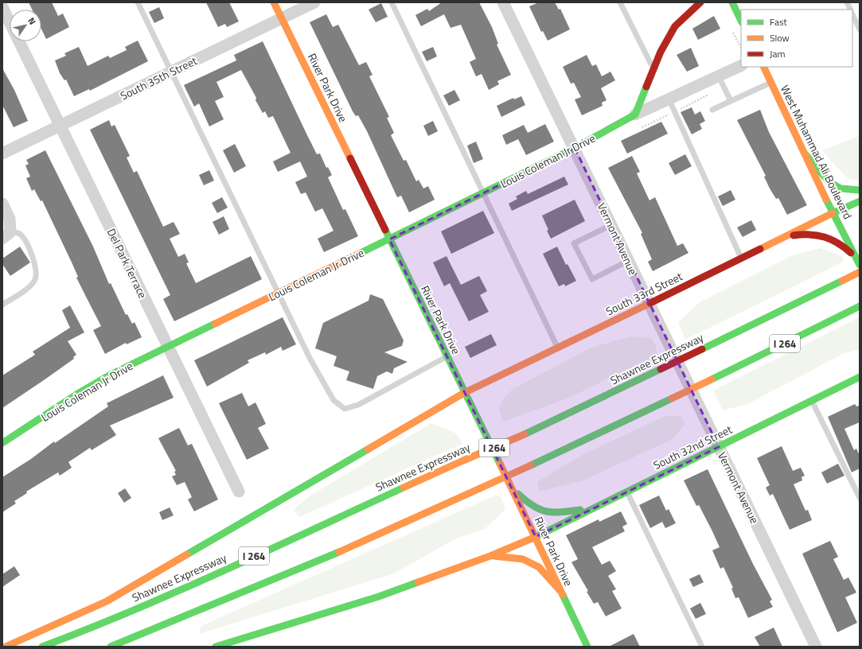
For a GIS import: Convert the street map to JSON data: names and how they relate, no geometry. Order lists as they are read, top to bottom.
{
  "streets": {
    "main road": [
      "River Park Drive",
      "West Muhammad Ali Boulevard",
      "Louis Coleman Jr Drive",
      "South 33rd Street",
      "I 264",
      "Shawnee Expressway",
      "South 32nd Street"
    ],
    "street": ["South 35th Street", "Vermont Avenue", "Del Park Terrace"]
  },
  "crossings": [
    ["South 35th Street", "River Park Drive"],
    ["South 35th Street", "Del Park Terrace"],
    ["River Park Drive", "Louis Coleman Jr Drive"],
    ["River Park Drive", "South 33rd Street"],
    ["River Park Drive", "South 32nd Street"],
    ["West Muhammad Ali Boulevard", "South 33rd Street"],
    ["Louis Coleman Jr Drive", "Vermont Avenue"],
    ["Louis Coleman Jr Drive", "Del Park Terrace"],
    ["Vermont Avenue", "South 33rd Street"],
    ["Vermont Avenue", "South 32nd Street"]
  ],
  "legend": ["Fast", "Slow", "Jam"],
  "north": "top right"
}
